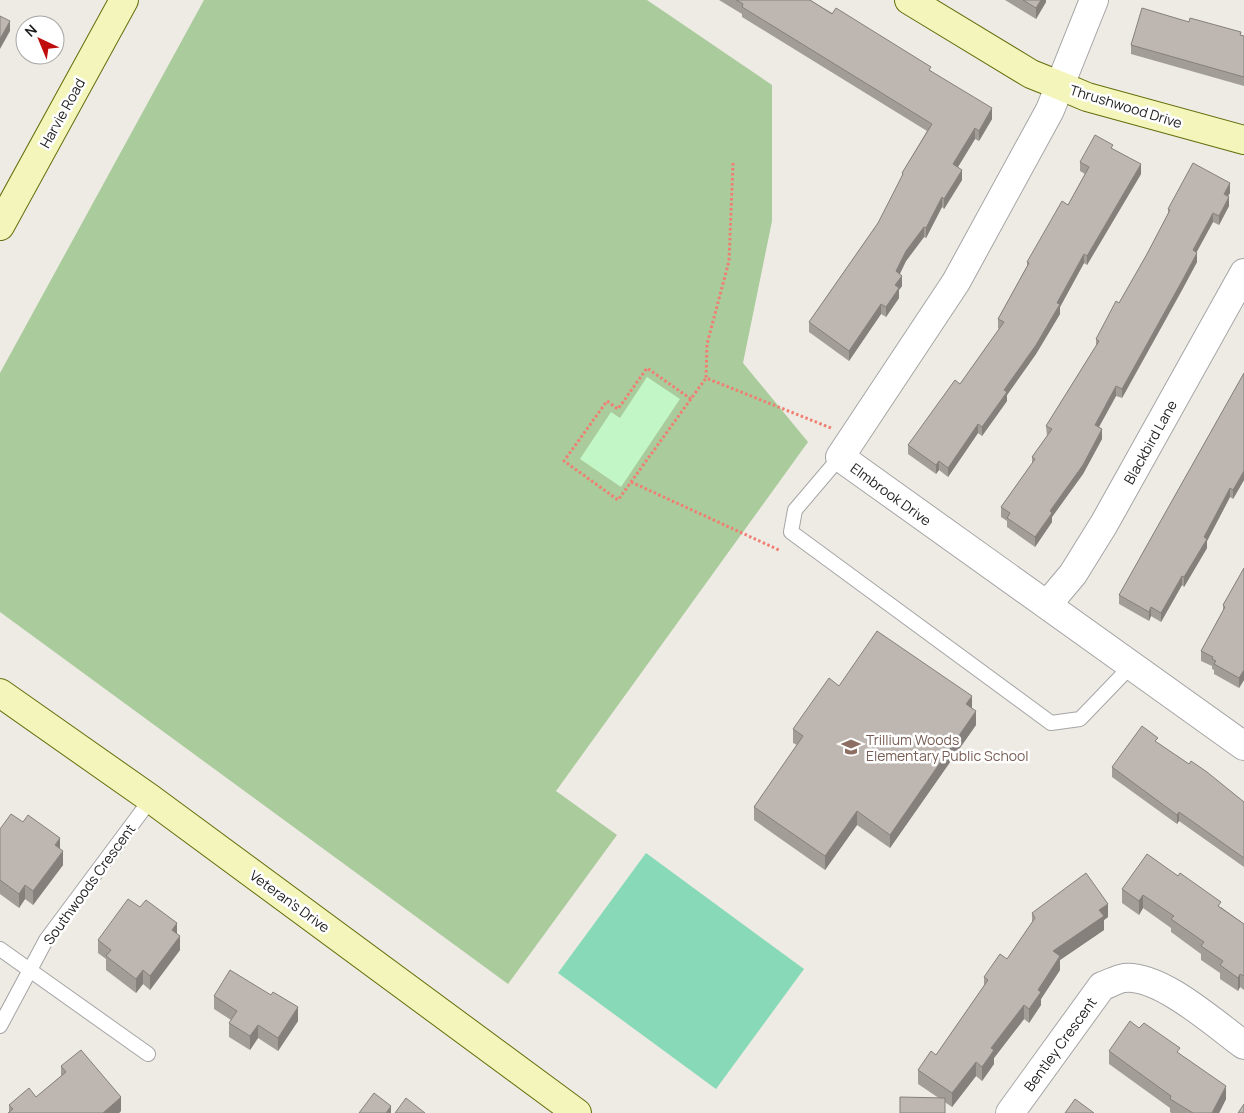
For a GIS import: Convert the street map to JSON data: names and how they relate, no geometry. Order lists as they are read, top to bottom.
{
  "streets": {
    "main road": ["Thrushwood Drive", "Harvie Road", "Veteran's Drive"],
    "street": ["Blackbird Lane", "Elmbrook Drive", "Bentley Crescent"],
    "lane": ["Southwoods Crescent"]
  },
  "crossings": [
    ["Blackbird Lane", "Elmbrook Drive"],
    ["Southwoods Crescent", "Veteran's Drive"]
  ],
  "places": {
    "school or university": ["Trillium Woods Elementary Public School"]
  },
  "north": "top left"
}
